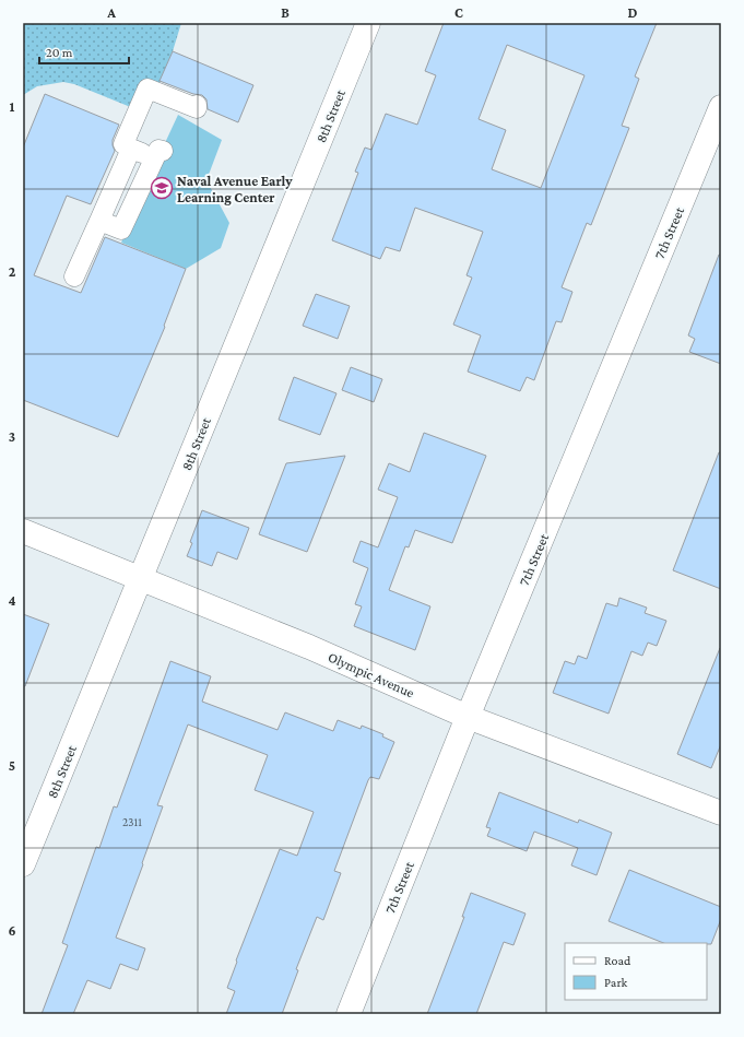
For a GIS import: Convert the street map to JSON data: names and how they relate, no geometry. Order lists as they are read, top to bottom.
{
  "streets": {
    "street": ["8th Street", "7th Street", "Olympic Avenue"]
  },
  "crossings": [
    ["8th Street", "Olympic Avenue"],
    ["7th Street", "Olympic Avenue"]
  ],
  "places": {
    "school or university": ["Naval Avenue Early Learning Center"]
  },
  "house_numbers": ["2311"],
  "legend": ["Road", "Park"],
  "scale_bar": "20 m",
  "grid": {
    "columns": [
      "A",
      "B",
      "C",
      "D"
    ],
    "rows": [
      "1",
      "2",
      "3",
      "4",
      "5",
      "6"
    ]
  }
}
